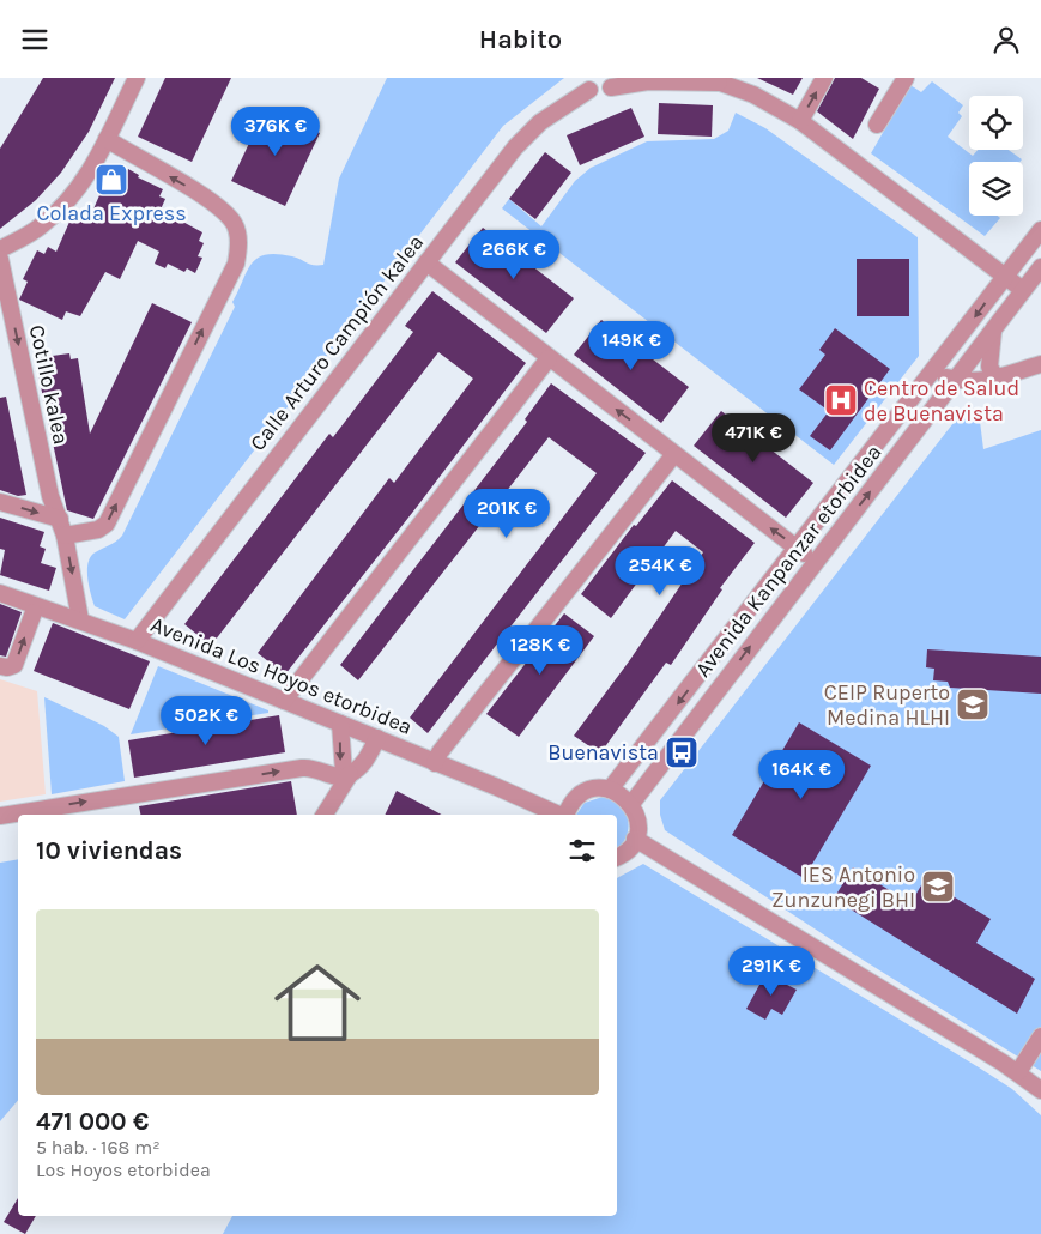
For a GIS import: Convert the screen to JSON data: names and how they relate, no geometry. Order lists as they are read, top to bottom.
{
  "streets": {
    "street": [
      "Calle Arturo Campión kalea",
      "Cotillo kalea",
      "Avenida Kanpanzar etorbidea",
      "Avenida Los Hoyos etorbidea"
    ]
  },
  "crossings": [
    ["Calle Arturo Campión kalea", "Avenida Los Hoyos etorbidea"],
    ["Cotillo kalea", "Avenida Los Hoyos etorbidea"]
  ],
  "one_way": ["Cotillo kalea"],
  "places": {
    "shop": ["Colada Express"],
    "hospital": ["Centro de Salud de Buenavista"],
    "school or university": ["CEIP Ruperto Medina HLHI", "IES Antonio Zunzunegi BHI"],
    "bus stop": ["Buenavista"]
  },
  "page": {
    "header": "Habito",
    "price": [
      "376K €",
      "266K €",
      "149K €",
      "471K €",
      "201K €",
      "254K €",
      "128K €",
      "502K €",
      "164K €",
      "291K €"
    ],
    "heading": "10 viviendas",
    "list": [
      {
        "name": "471 000 €",
        "note": "5 hab. · 168 m² · Los Hoyos etorbidea"
      }
    ]
  }
}
